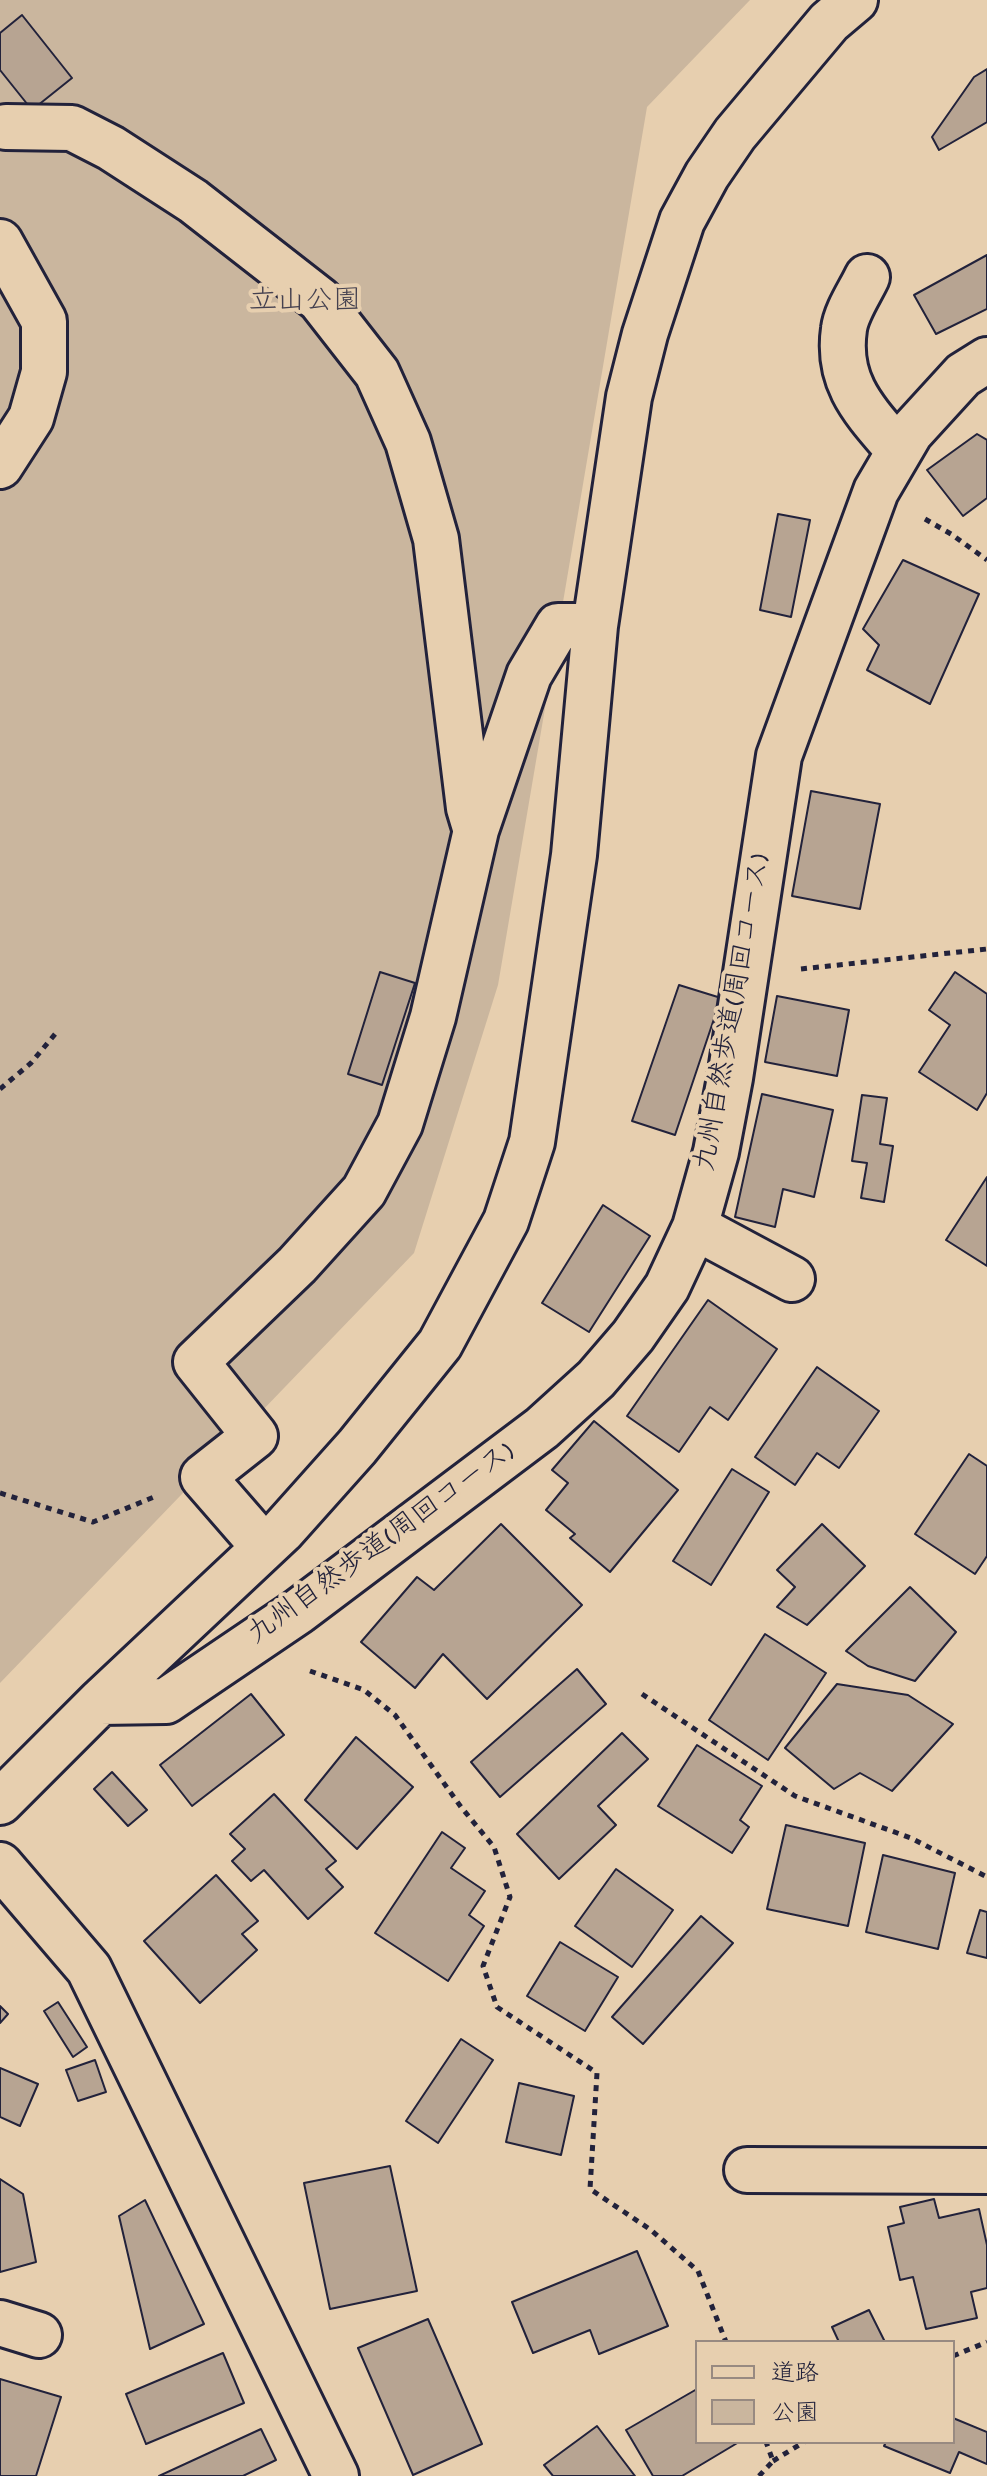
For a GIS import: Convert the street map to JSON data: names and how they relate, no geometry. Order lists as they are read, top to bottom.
{
  "streets": {
    "street": ["九州自然歩道(周回コース)"]
  },
  "parks": ["立山公園"],
  "legend": ["道路", "公園"]
}
